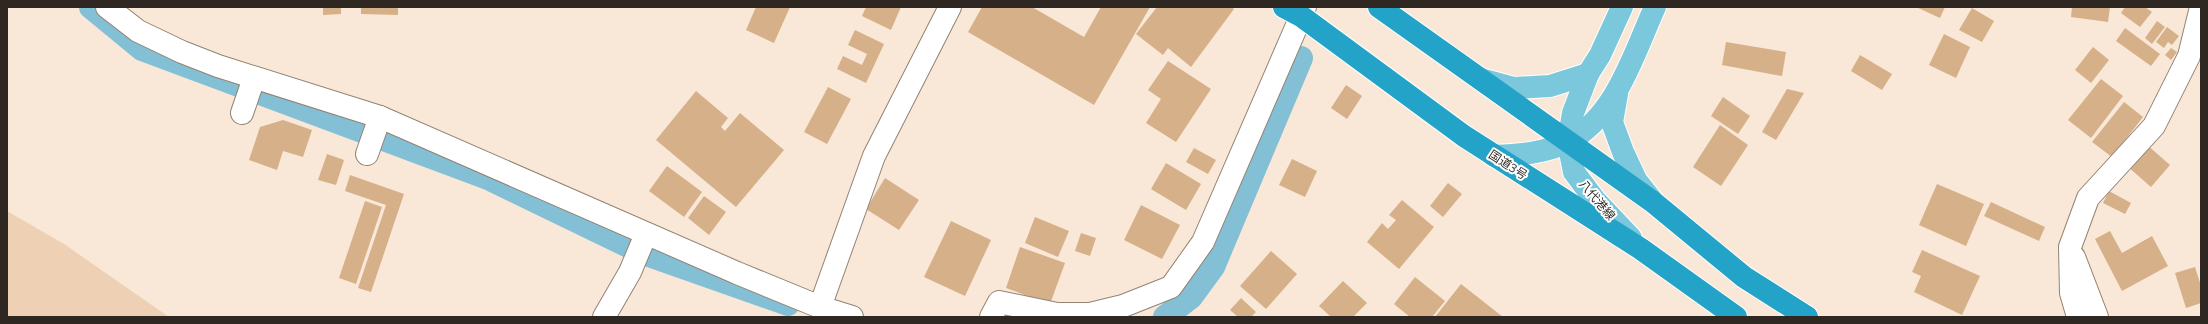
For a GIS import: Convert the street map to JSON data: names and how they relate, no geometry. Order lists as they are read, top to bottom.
{
  "streets": {
    "highway": ["国道3号"],
    "main road": ["八代港線"]
  },
  "crossings": [
    ["国道3号", "八代港線"]
  ]
}
